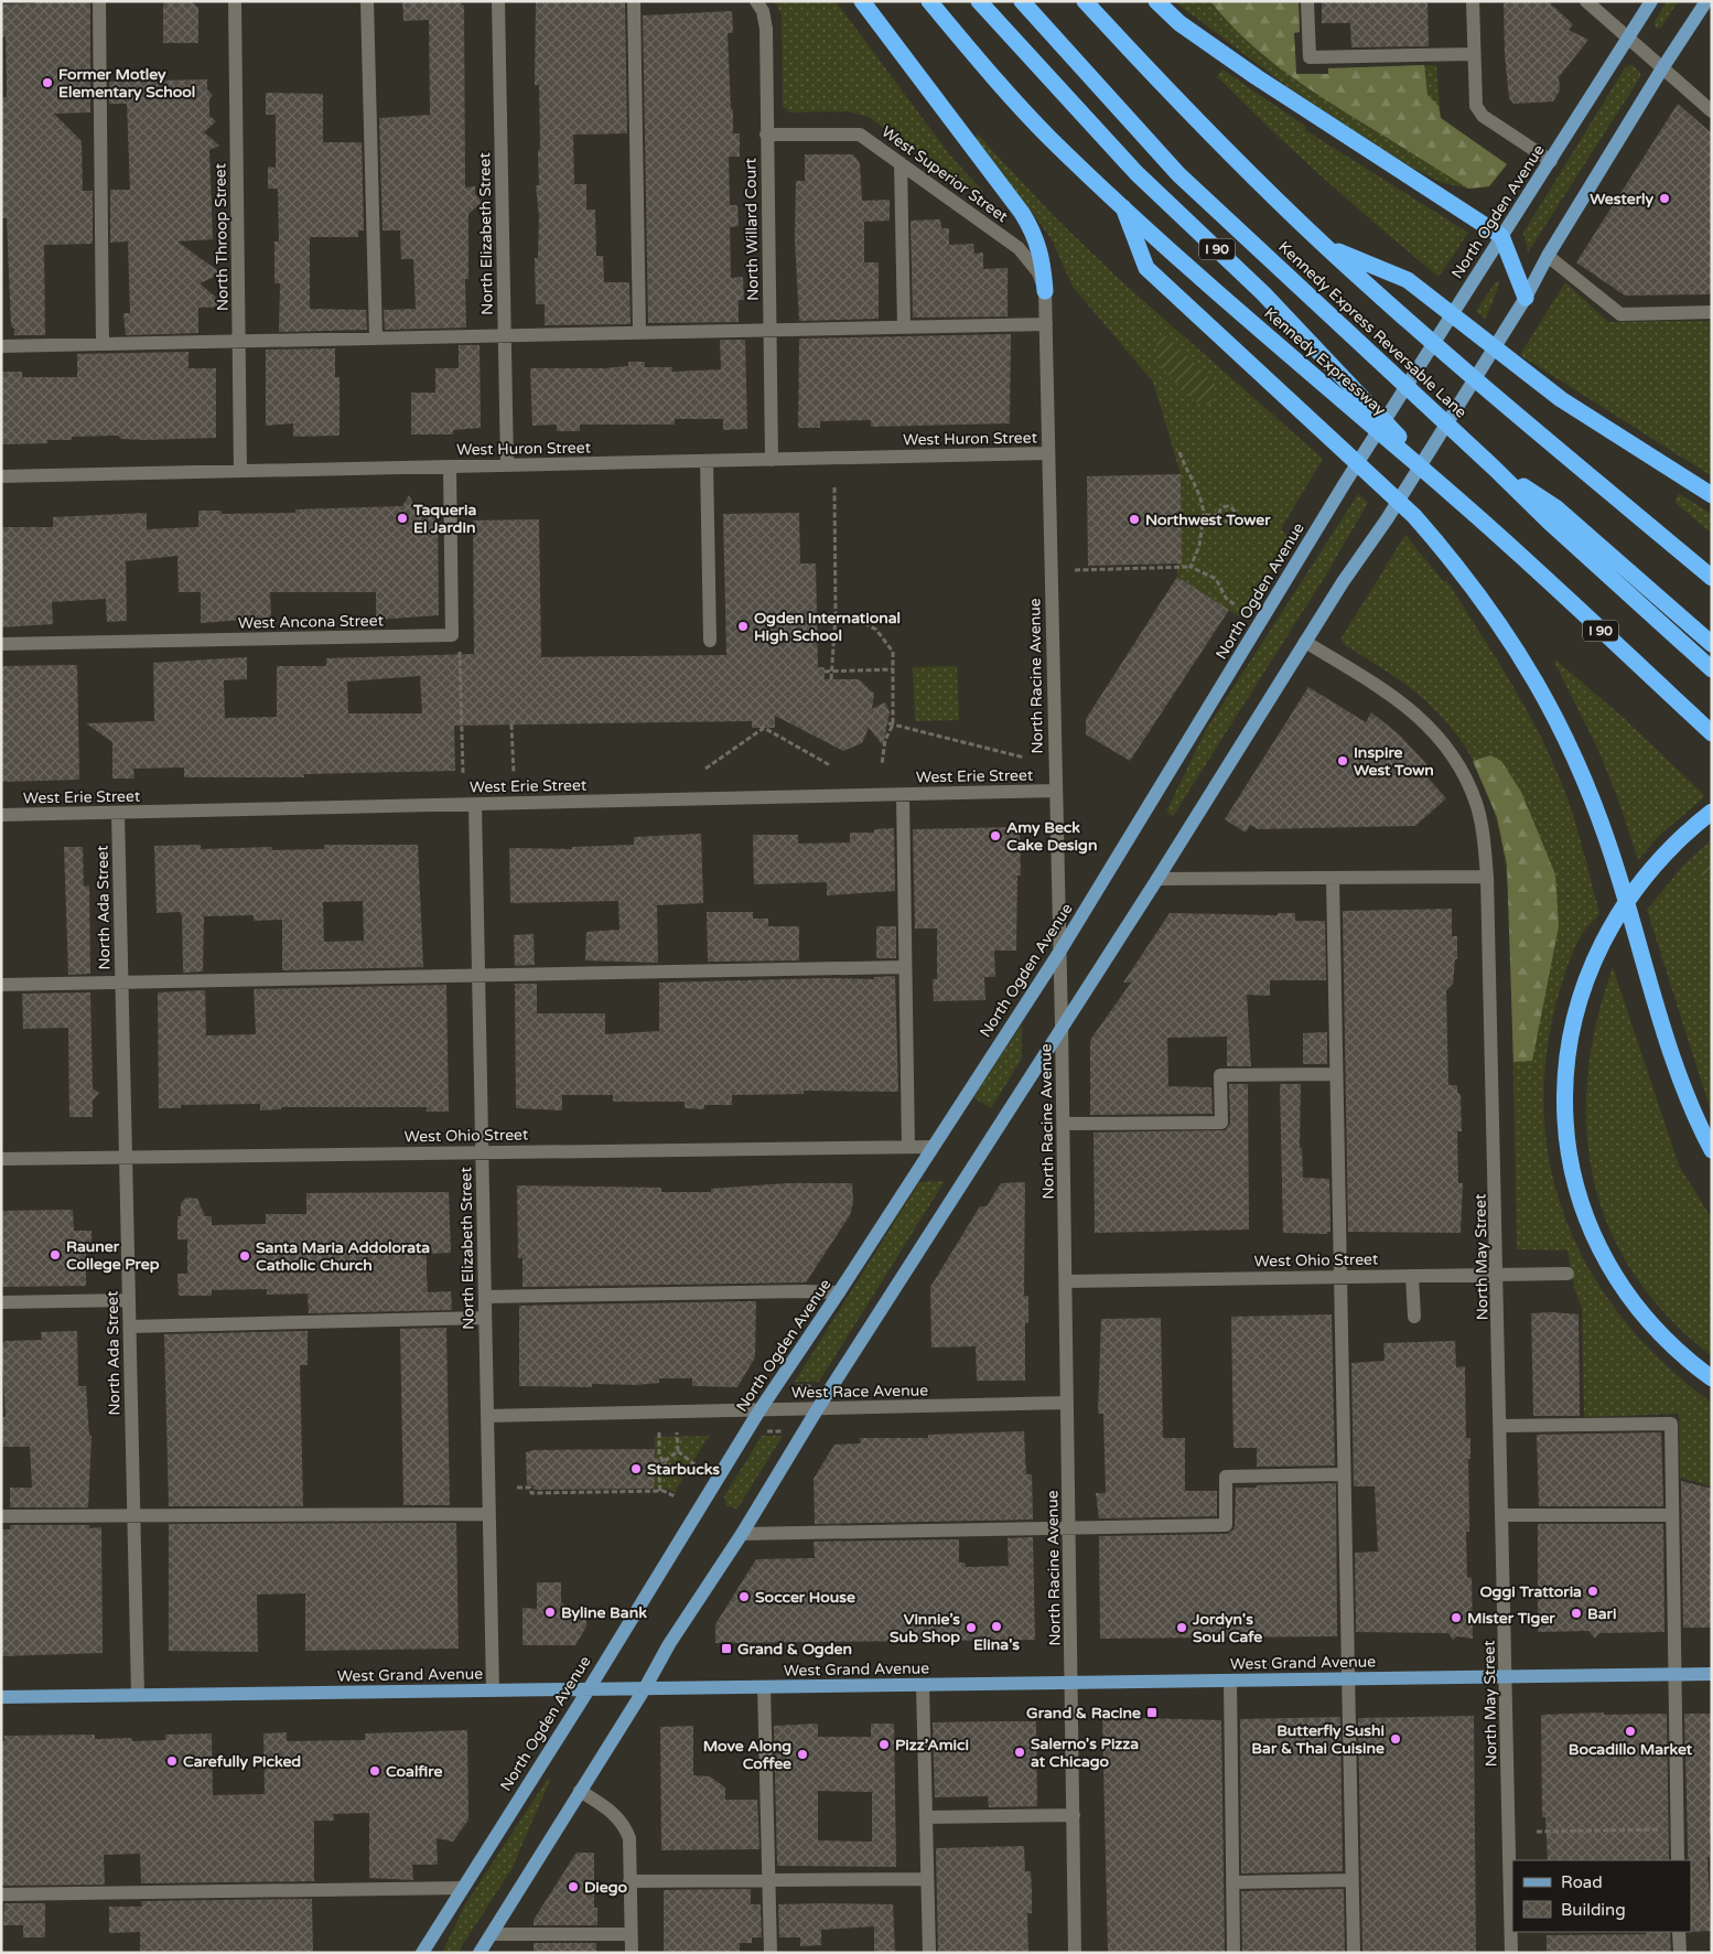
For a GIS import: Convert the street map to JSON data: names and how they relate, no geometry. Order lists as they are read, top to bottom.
{
  "streets": {
    "highway": ["I 90", "Kennedy Express Reversable Lane", "Kennedy Expressway"],
    "main road": ["North Ogden Avenue", "West Grand Avenue"],
    "street": [
      "West Superior Street",
      "North Willard Court",
      "North Elizabeth Street",
      "North Throop Street",
      "West Huron Street",
      "West Ancona Street",
      "North Racine Avenue",
      "West Erie Street",
      "North Ada Street",
      "West Ohio Street",
      "North May Street",
      "West Race Avenue"
    ]
  },
  "crossings": [
    ["West Superior Street", "North Willard Court"],
    ["West Superior Street", "North Racine Avenue"],
    ["North Ogden Avenue", "North Racine Avenue"],
    ["North Ogden Avenue", "West Ohio Street"],
    ["North Ogden Avenue", "West Race Avenue"],
    ["North Ogden Avenue", "West Grand Avenue"],
    ["North Willard Court", "West Huron Street"],
    ["North Elizabeth Street", "West Huron Street"],
    ["North Elizabeth Street", "West Erie Street"],
    ["North Elizabeth Street", "West Ohio Street"],
    ["North Elizabeth Street", "West Race Avenue"],
    ["North Elizabeth Street", "West Grand Avenue"],
    ["North Throop Street", "West Huron Street"],
    ["I 90", "Kennedy Express Reversable Lane"],
    ["I 90", "Kennedy Expressway"],
    ["West Huron Street", "West Ancona Street"],
    ["West Huron Street", "North Racine Avenue"],
    ["North Racine Avenue", "West Erie Street"],
    ["North Racine Avenue", "West Ohio Street"],
    ["North Racine Avenue", "West Race Avenue"],
    ["North Racine Avenue", "West Grand Avenue"],
    ["West Erie Street", "North Ada Street"],
    ["North Ada Street", "West Ohio Street"],
    ["North Ada Street", "West Grand Avenue"],
    ["West Ohio Street", "North May Street"],
    ["North May Street", "West Grand Avenue"]
  ],
  "places": {
    "other": [
      "Former Motley Elementary School",
      "Westerly",
      "Taqueria El Jardin",
      "Northwest Tower",
      "Ogden International High School",
      "Inspire West Town",
      "Amy Beck Cake Design",
      "Rauner College Prep",
      "Santa Maria Addolorata Catholic Church",
      "Starbucks",
      "Oggi Trattoria",
      "Soccer House",
      "Byline Bank",
      "Bari",
      "Mister Tiger",
      "Elina's",
      "Vinnie’s Sub Shop",
      "Jordyn's Soul Cafe",
      "Bocadillo Market",
      "Butterfly Sushi Bar & Thai Cuisine",
      "Pizz’Amici",
      "Salerno's Pizza at Chicago",
      "Move Along Coffee",
      "Carefully Picked",
      "Coalfire",
      "Diego"
    ],
    "transit": ["Grand & Ogden", "Grand & Racine"]
  },
  "legend": ["Road", "Building"]
}
